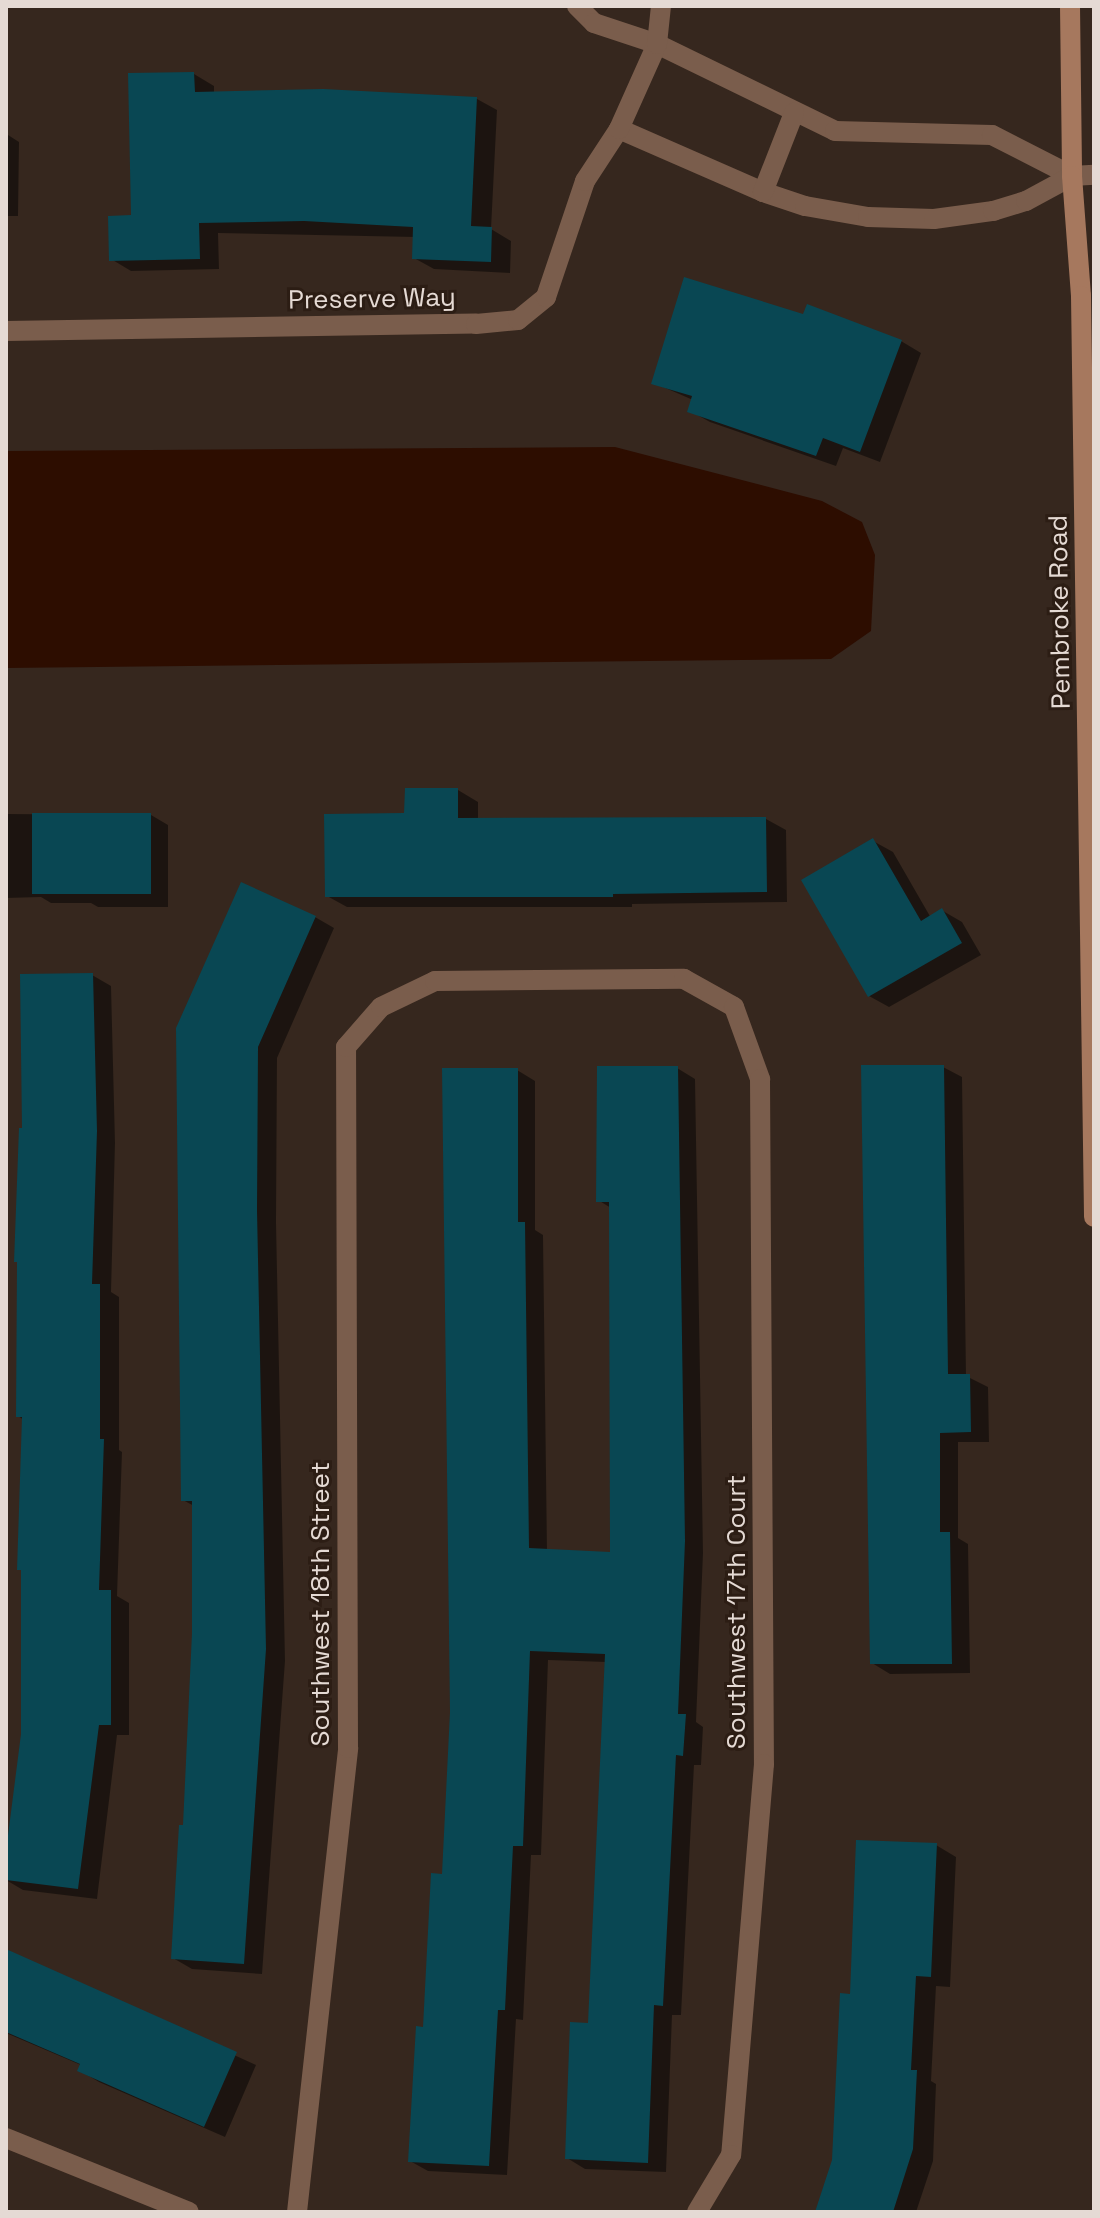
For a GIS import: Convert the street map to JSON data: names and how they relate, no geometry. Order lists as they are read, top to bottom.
{
  "streets": {
    "main road": ["Pembroke Road"],
    "street": ["Preserve Way", "Southwest 18th Street", "Southwest 17th Court"]
  },
  "crossings": [
    ["Southwest 18th Street", "Southwest 17th Court"]
  ]
}
